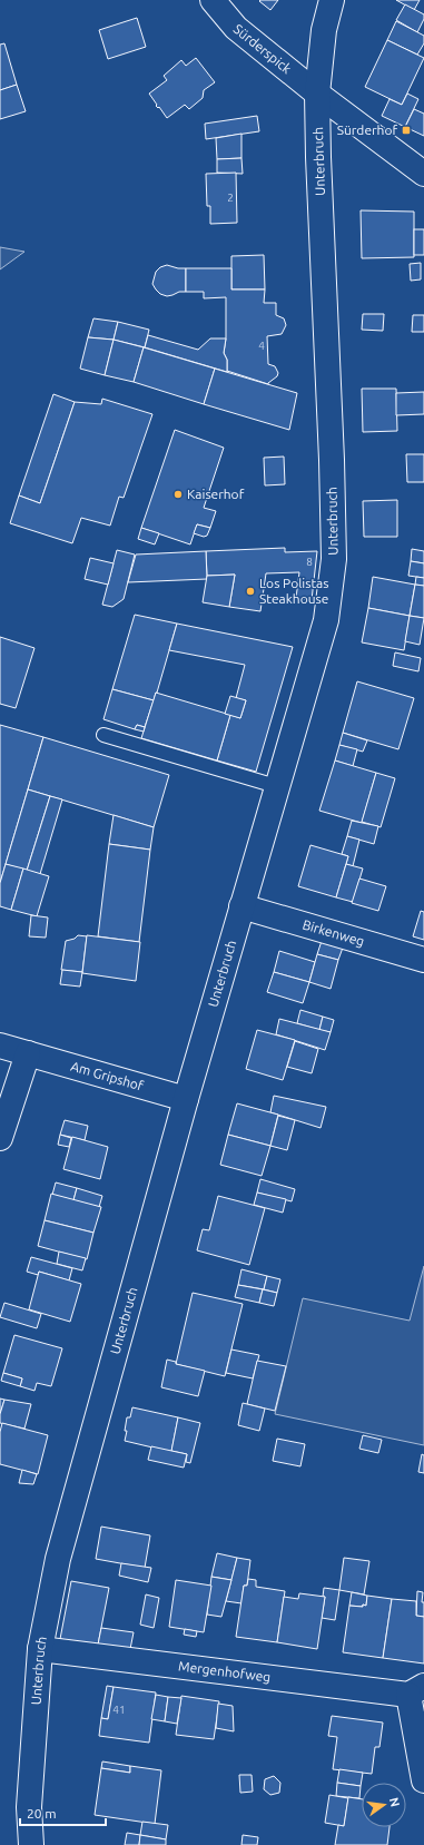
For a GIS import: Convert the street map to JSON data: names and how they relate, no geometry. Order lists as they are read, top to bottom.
{
  "streets": {
    "street": [
      "Sürderspick",
      "Unterbruch",
      "Birkenweg",
      "Am Gripshof",
      "Mergenhofweg"
    ]
  },
  "crossings": [
    ["Sürderspick", "Unterbruch"],
    ["Unterbruch", "Birkenweg"],
    ["Unterbruch", "Am Gripshof"],
    ["Unterbruch", "Mergenhofweg"]
  ],
  "places": {
    "transit": ["Sürderhof"],
    "other": ["Kaiserhof", "Los Polistas Steakhouse"]
  },
  "house_numbers": [
    "2",
    "4",
    "8",
    "41"
  ],
  "scale_bar": "20 m",
  "north": "right"
}
